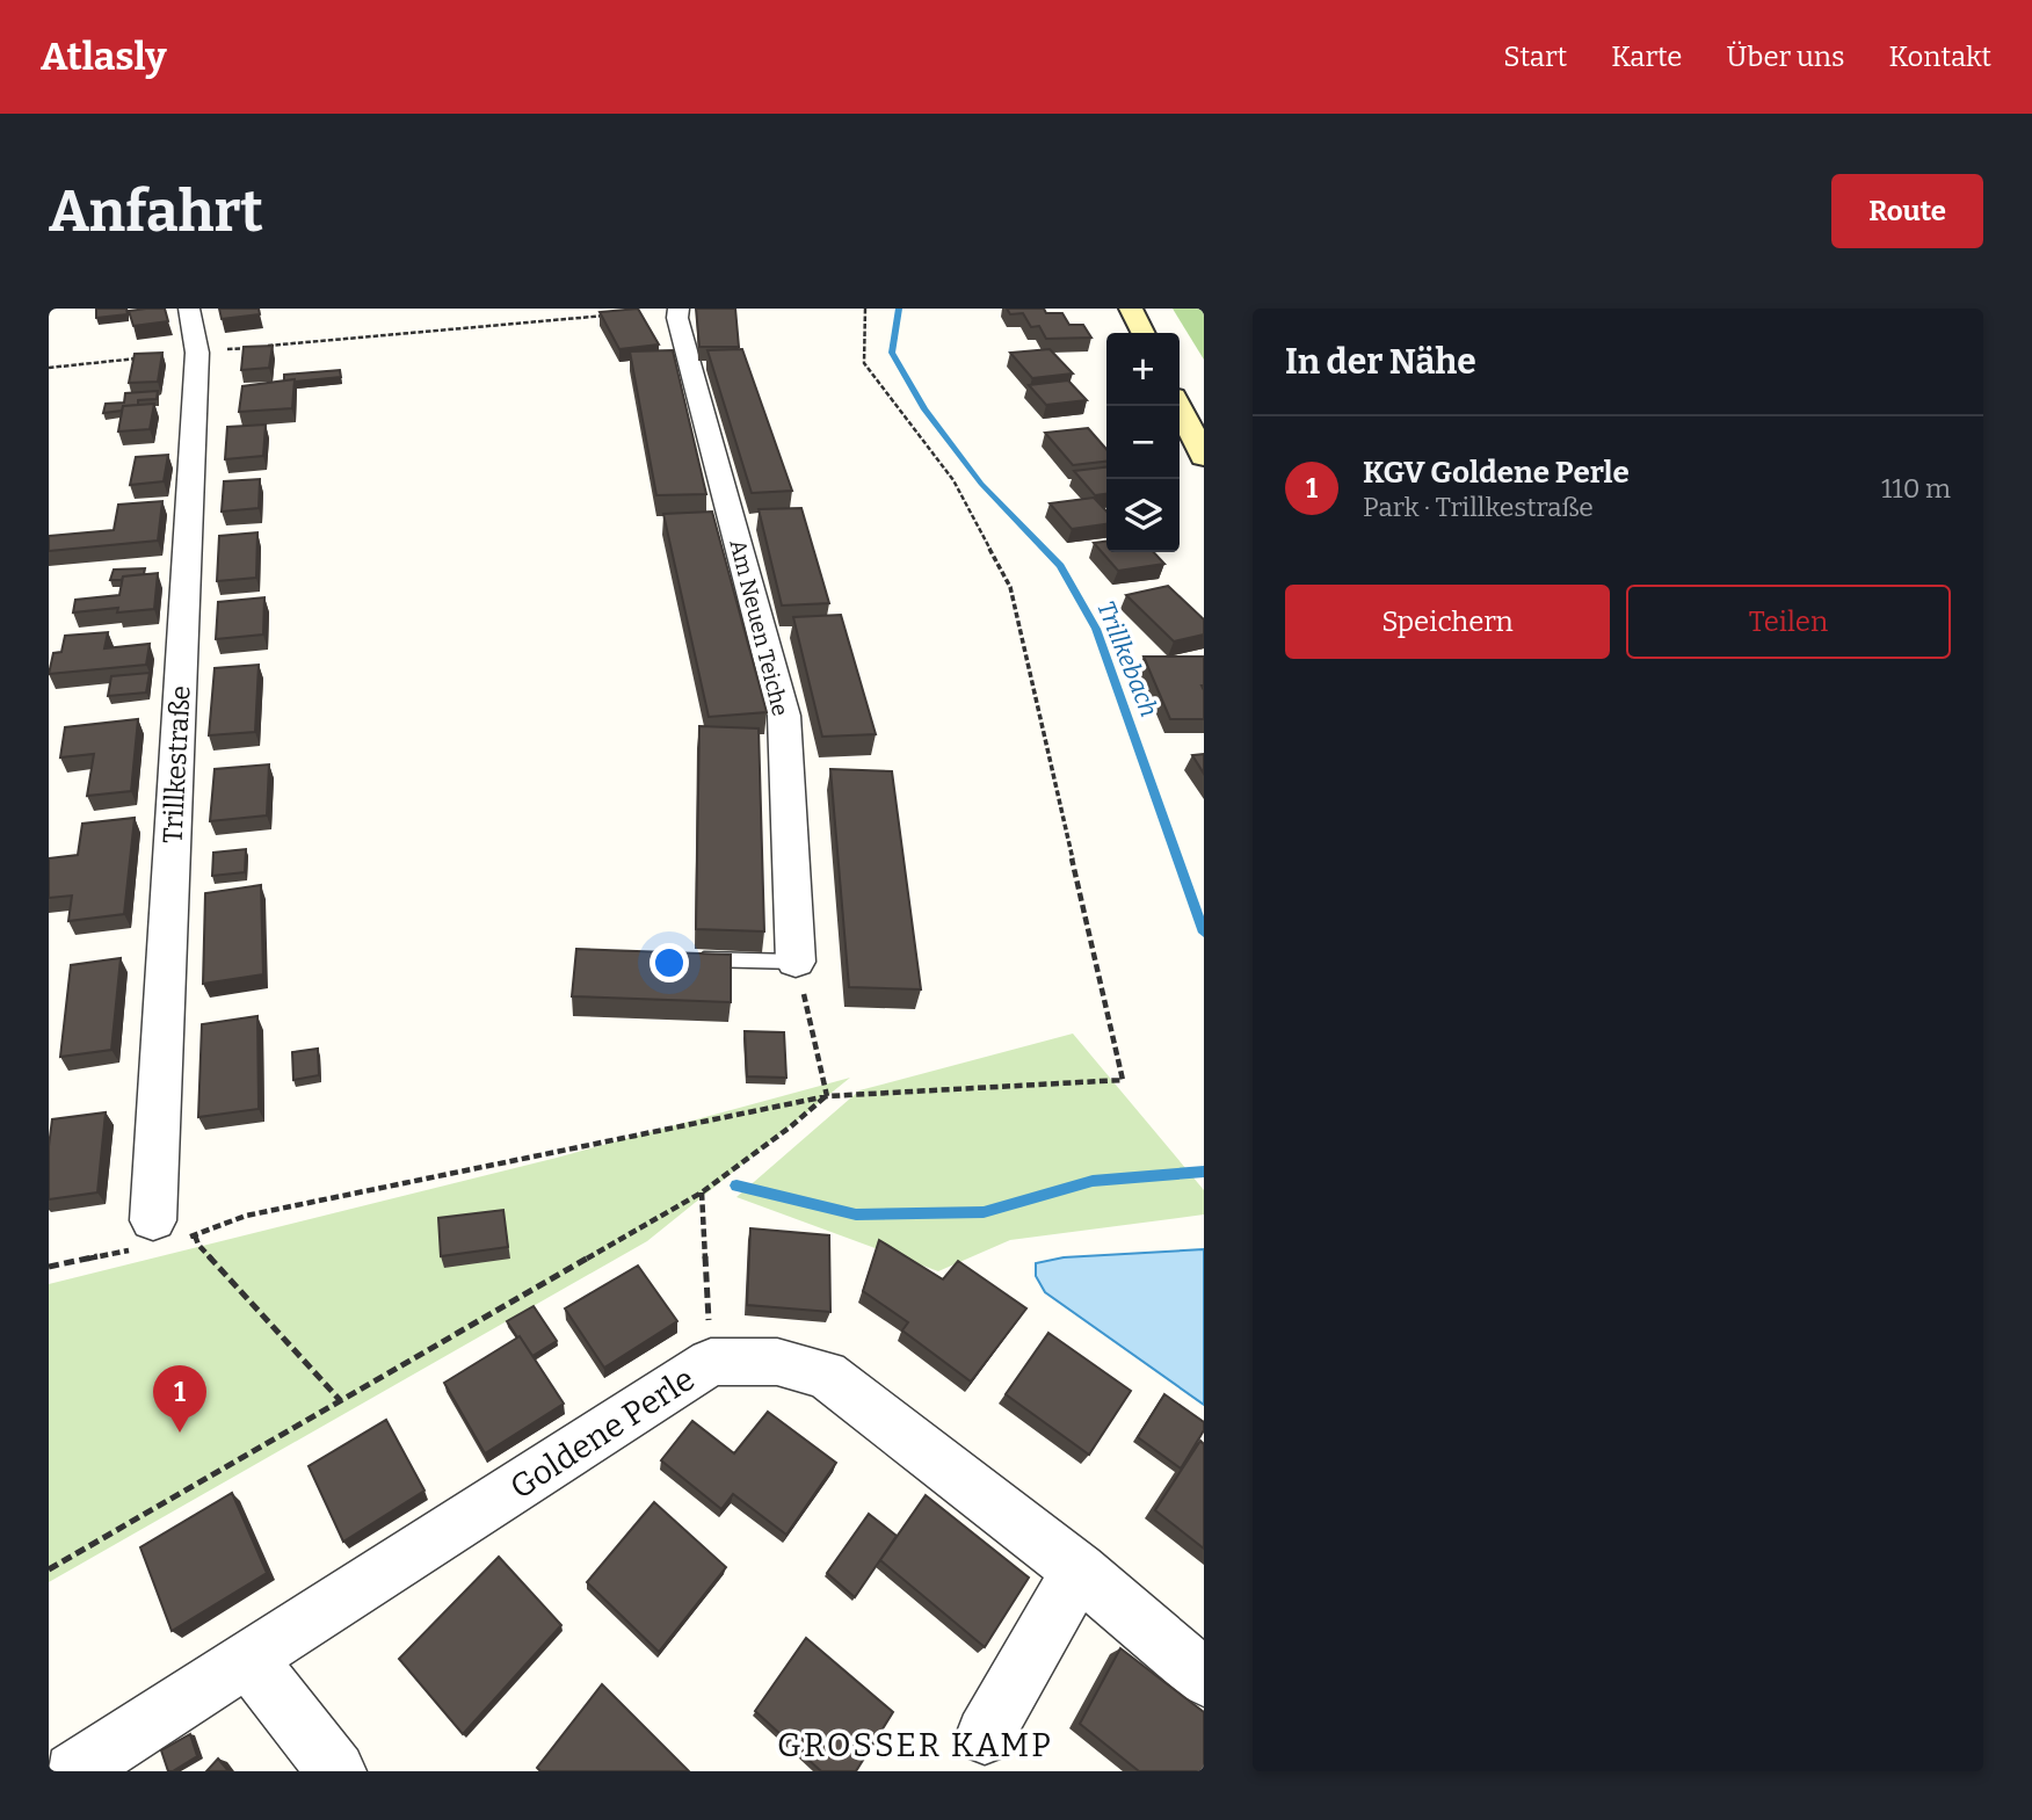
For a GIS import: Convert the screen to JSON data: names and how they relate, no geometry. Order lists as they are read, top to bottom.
{
  "streets": {
    "street": ["Am Neuen Teiche", "Trillkestraße", "Goldene Perle"]
  },
  "districts": ["GROSSER KAMP"],
  "water": ["Trillkebach"],
  "page": {
    "header": "Atlasly",
    "nav": [
      "Start",
      "Karte",
      "Über uns",
      "Kontakt"
    ],
    "buttons": [
      "Route",
      ["Speichern", "Teilen"]
    ],
    "title": "Anfahrt",
    "heading": "In der Nähe",
    "map_buttons": ["+", "−"],
    "list": [
      {
        "mark": "1",
        "name": "KGV Goldene Perle",
        "note": "Park · Trillkestraße",
        "value": "110 m"
      }
    ],
    "pins": "1"
  }
}
